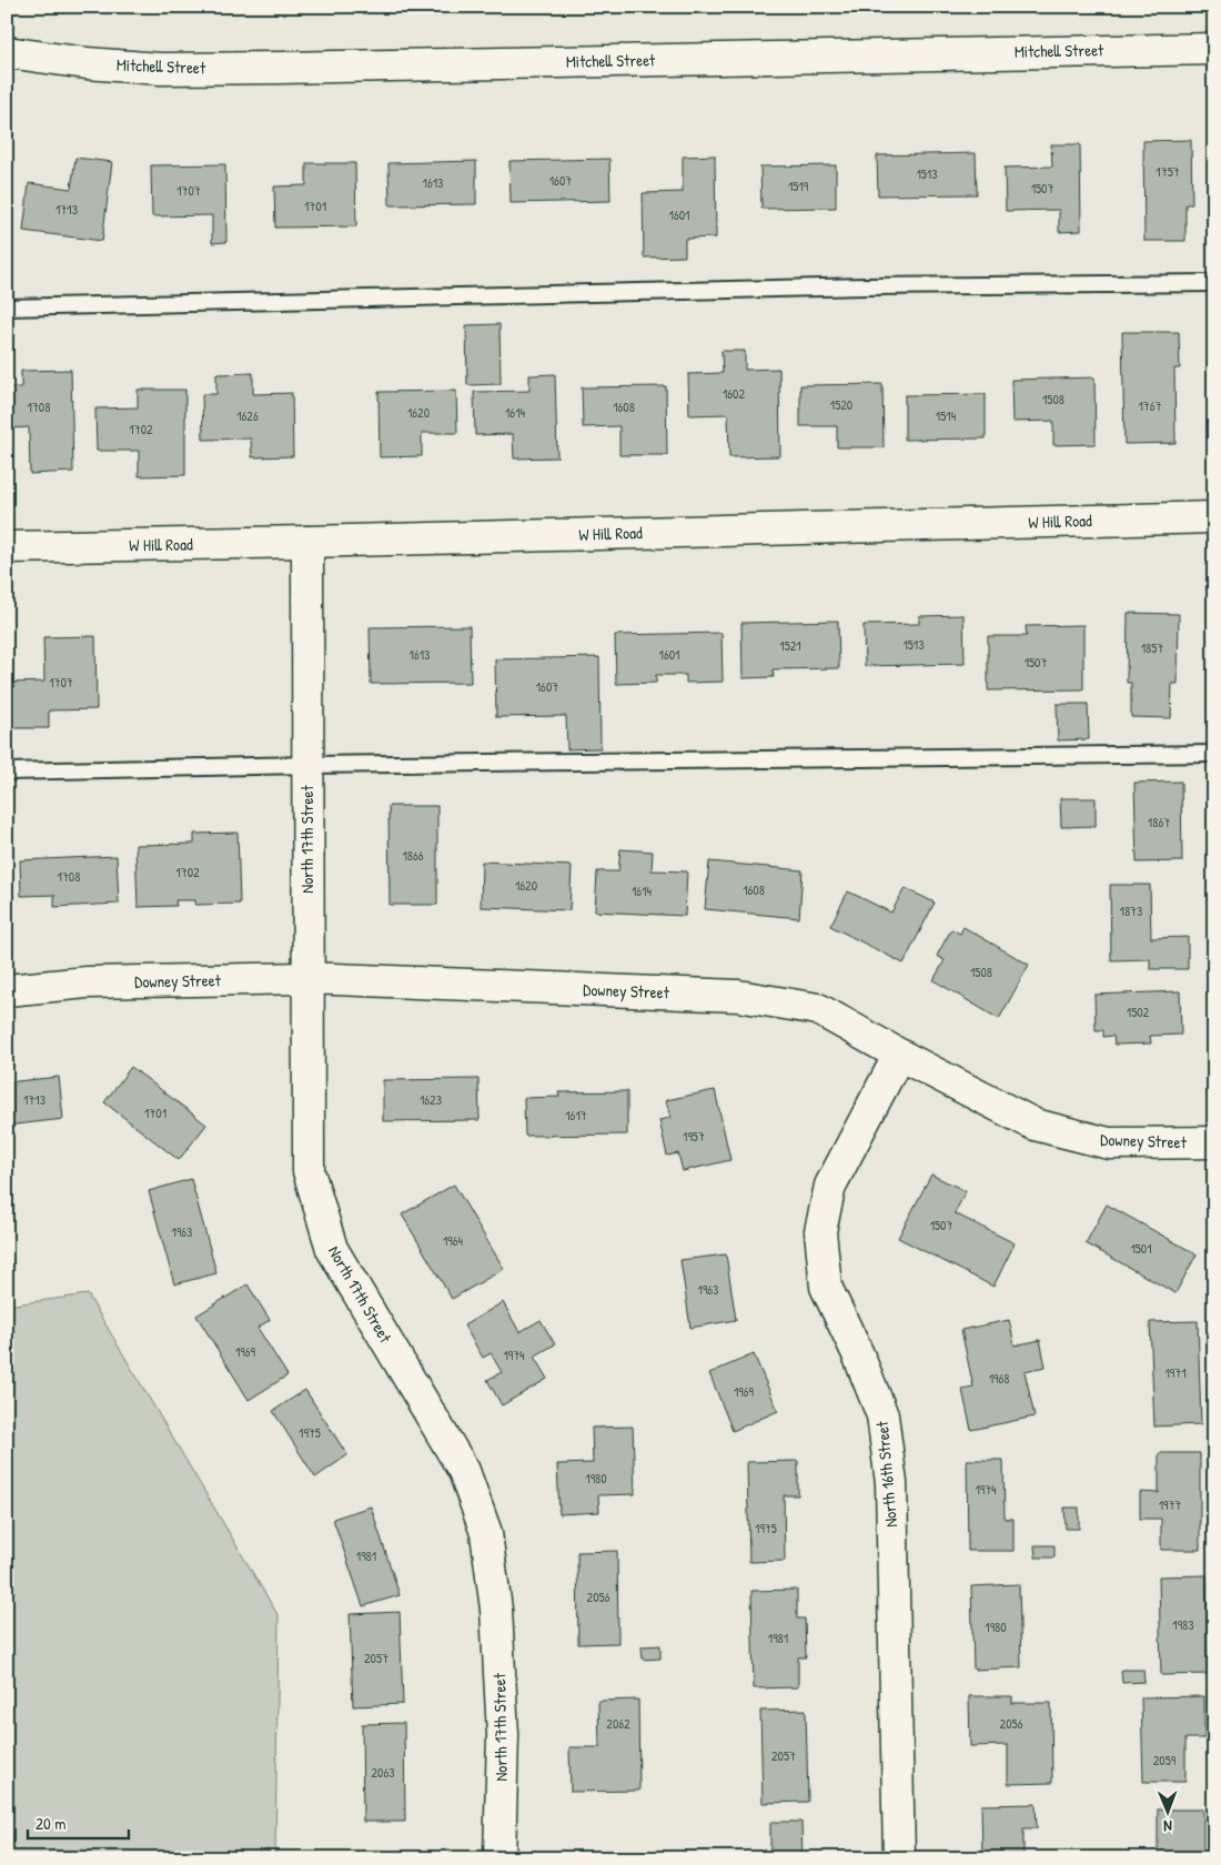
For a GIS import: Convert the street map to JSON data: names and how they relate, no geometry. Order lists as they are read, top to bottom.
{
  "streets": {
    "street": [
      "Mitchell Street",
      "W Hill Road",
      "North 17th Street",
      "Downey Street",
      "North 16th Street"
    ]
  },
  "crossings": [
    ["W Hill Road", "North 17th Street"],
    ["North 17th Street", "Downey Street"],
    ["Downey Street", "North 16th Street"]
  ],
  "house_numbers": [
    "1757",
    "1513",
    "1607",
    "1613",
    "1519",
    "1507",
    "1707",
    "1701",
    "1713",
    "1601",
    "1602",
    "1508",
    "1520",
    "1767",
    "1708",
    "1608",
    "1620",
    "1614",
    "1626",
    "1514",
    "1702",
    "1513",
    "1521",
    "1857",
    "1613",
    "1601",
    "1507",
    "1707",
    "1607",
    "1867",
    "1866",
    "1702",
    "1708",
    "1620",
    "1608",
    "1614",
    "1873",
    "1508",
    "1502",
    "1713",
    "1623",
    "1701",
    "1617",
    "1957",
    "1507",
    "1963",
    "1964",
    "1501",
    "1963",
    "1969",
    "1974",
    "1971",
    "1968",
    "1969",
    "1975",
    "1980",
    "1974",
    "1977",
    "1975",
    "1981",
    "2056",
    "1983",
    "1980",
    "1981",
    "2057",
    "2062",
    "2056",
    "2057",
    "2059",
    "2063"
  ],
  "scale_bar": "20 m",
  "north": "bottom"
}
